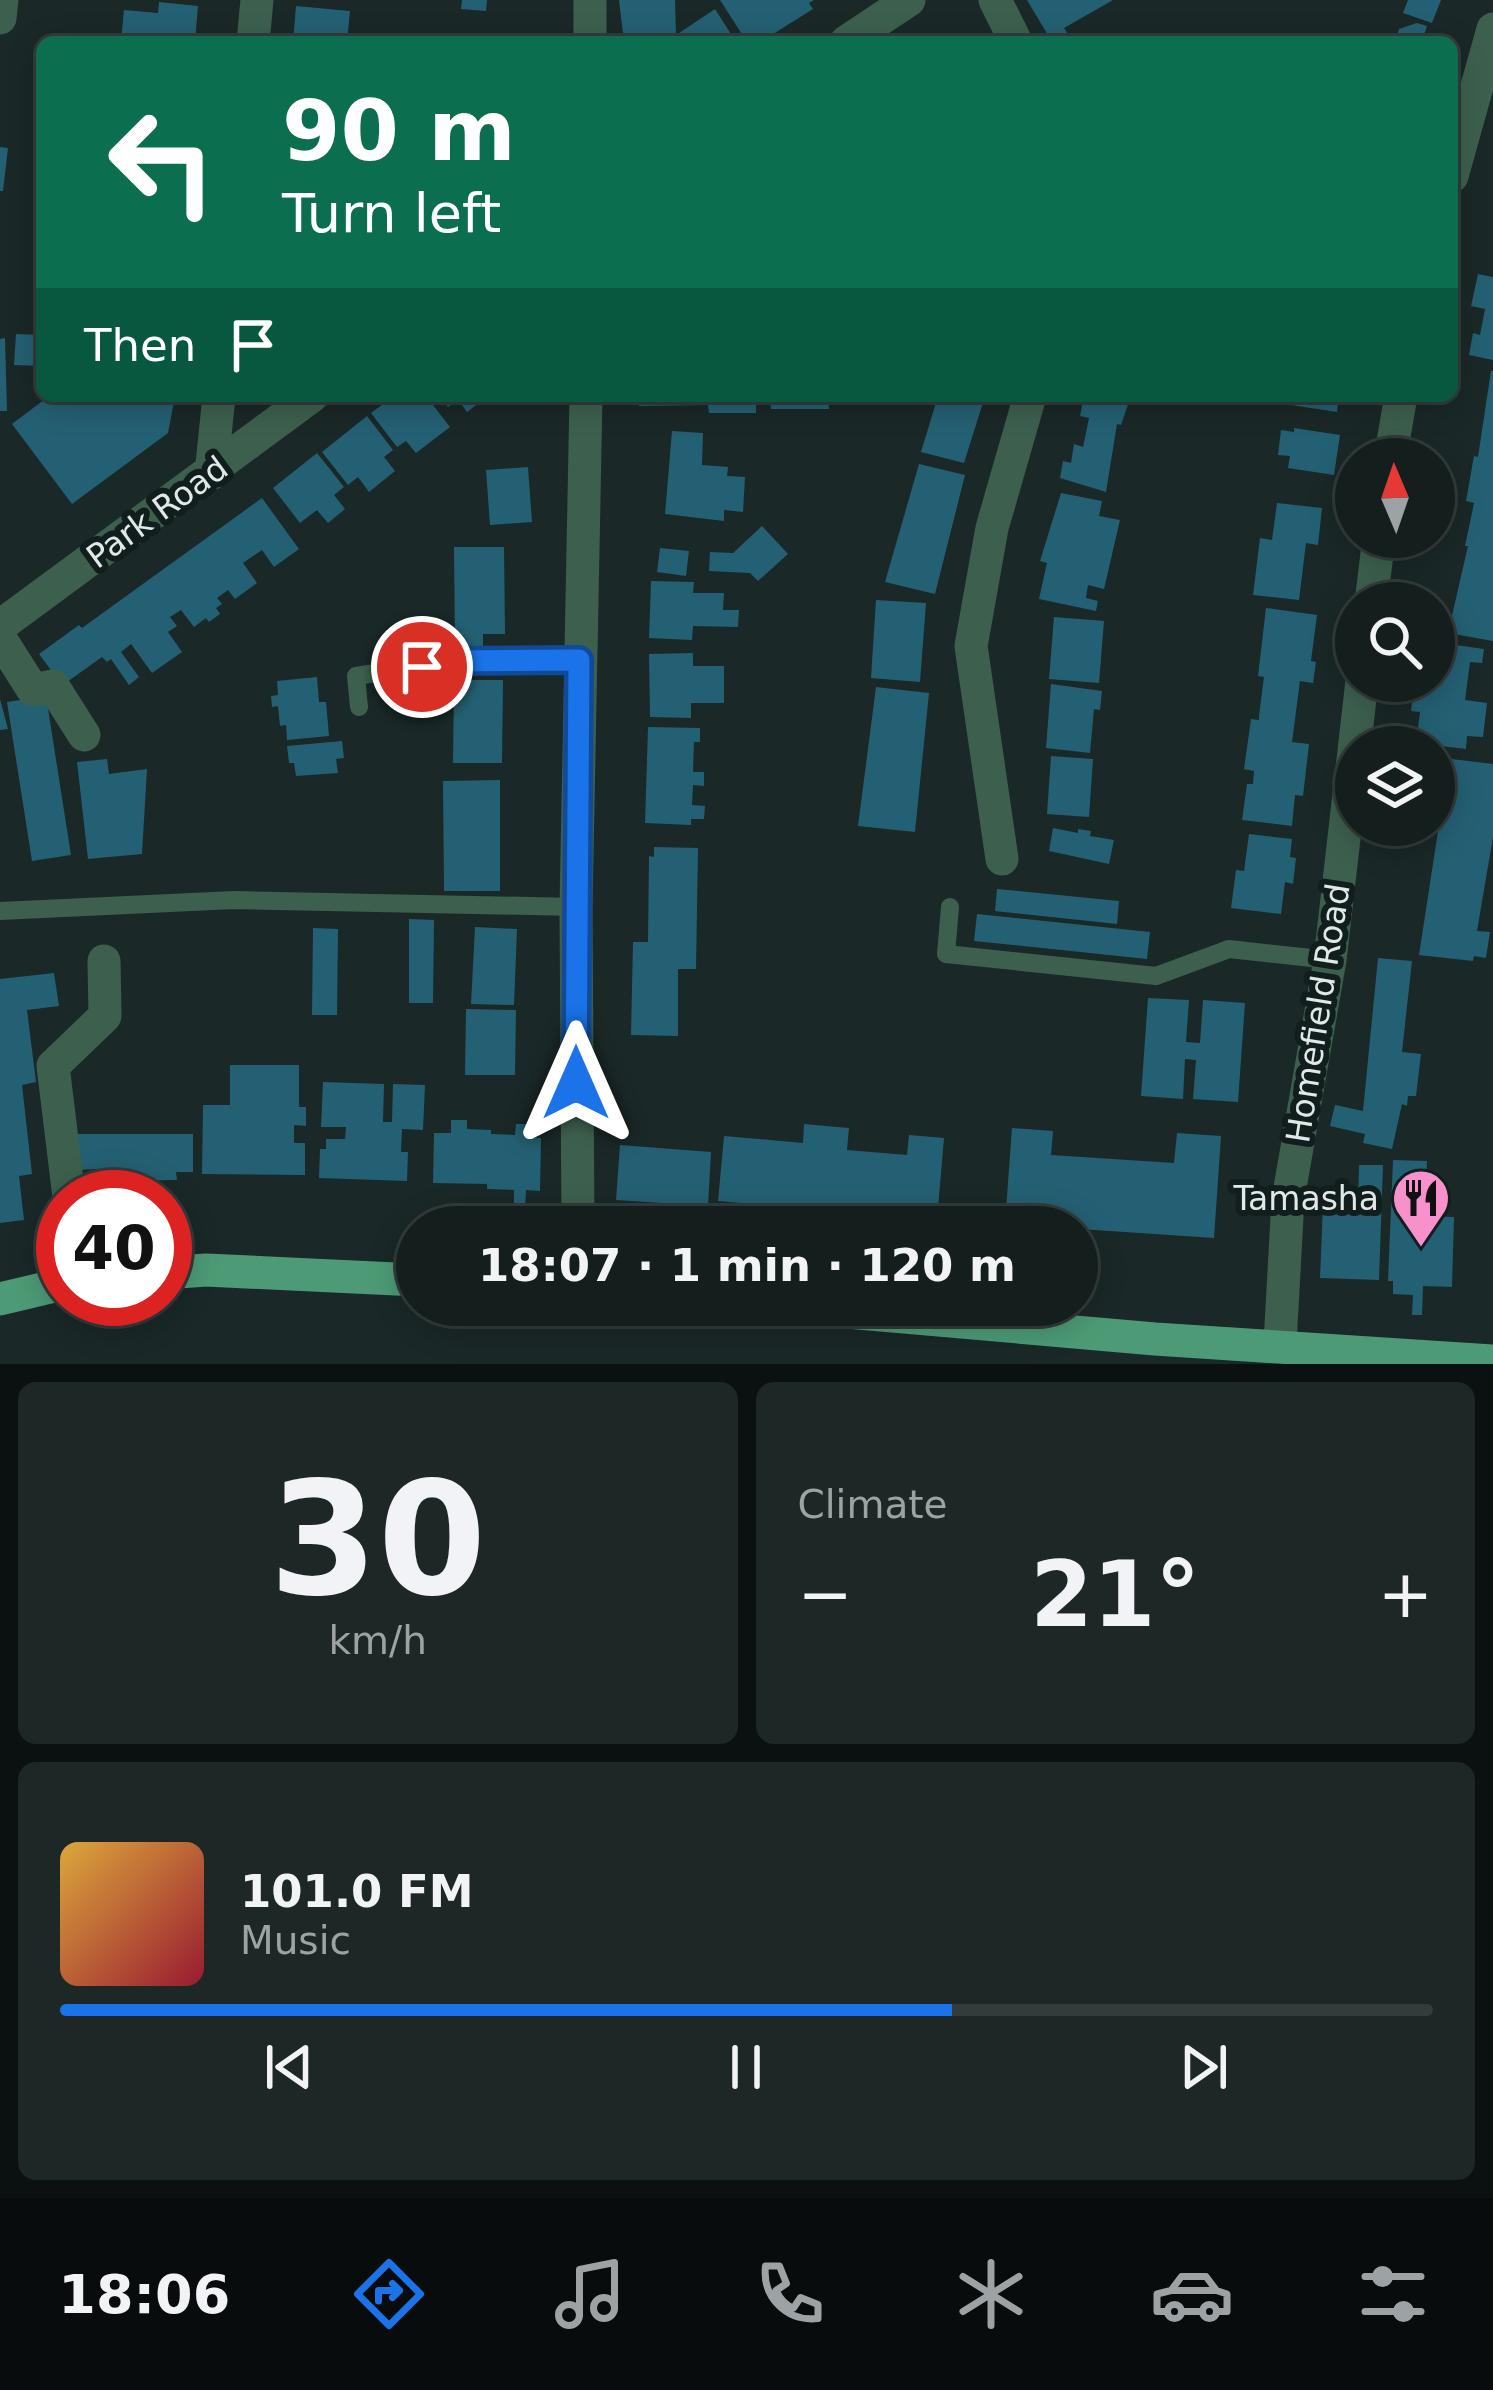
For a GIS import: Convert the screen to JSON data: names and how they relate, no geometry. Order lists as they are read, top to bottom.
{
  "streets": {
    "street": ["Park Road", "Homefield Road"]
  },
  "places": {
    "restaurant": ["Tamasha"]
  },
  "north": "top",
  "page": {
    "turn": ["90 m", "Turn left"],
    "then": "Then",
    "limit": "40",
    "trip": "18:07 · 1 min · 120 m",
    "tile": [
      ["30", "km/h"],
      "Climate"
    ],
    "heat": ["−", "21°", "+"],
    "song": ["101.0 FM", "Music"],
    "tabs": "18:06"
  }
}
